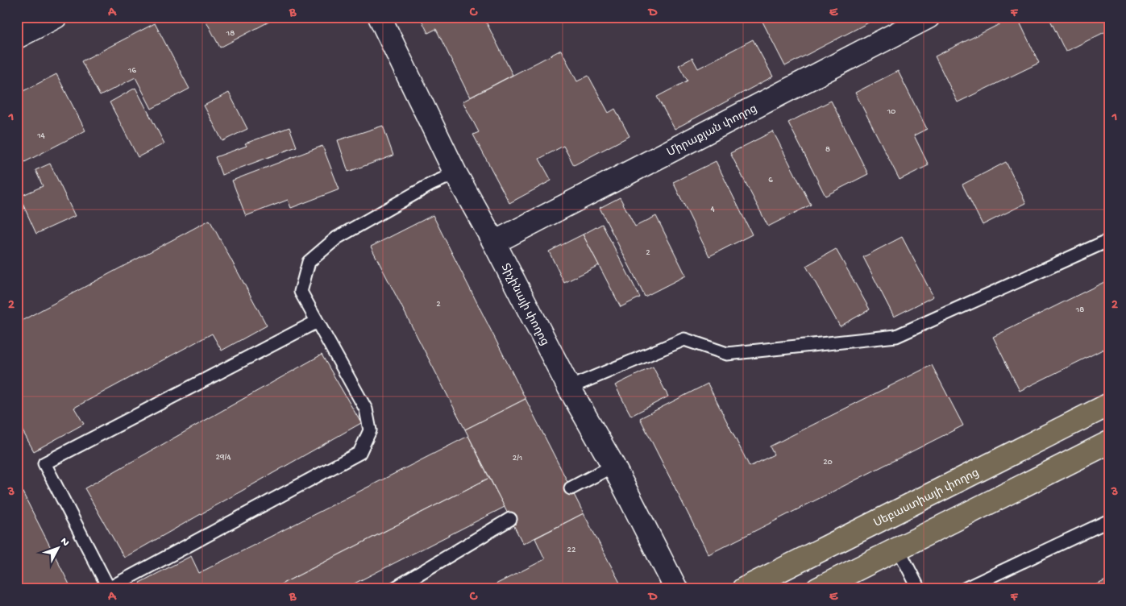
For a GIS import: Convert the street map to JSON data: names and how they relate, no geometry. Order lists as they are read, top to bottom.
{
  "streets": {
    "main road": ["Միրաքյան փողոց", "Տիչինայի փողոց", "Սեբաստիայի փողոց"]
  },
  "crossings": [
    ["Միրաքյան փողոց", "Տիչինայի փողոց"]
  ],
  "house_numbers": [
    "18",
    "16",
    "10",
    "14",
    "8",
    "6",
    "4",
    "2",
    "2",
    "18",
    "29/4",
    "2/1",
    "20",
    "22"
  ],
  "north": "top right",
  "grid": {
    "columns": [
      "A",
      "B",
      "C",
      "D",
      "E",
      "F"
    ],
    "rows": ["1", "2", "3"]
  }
}
